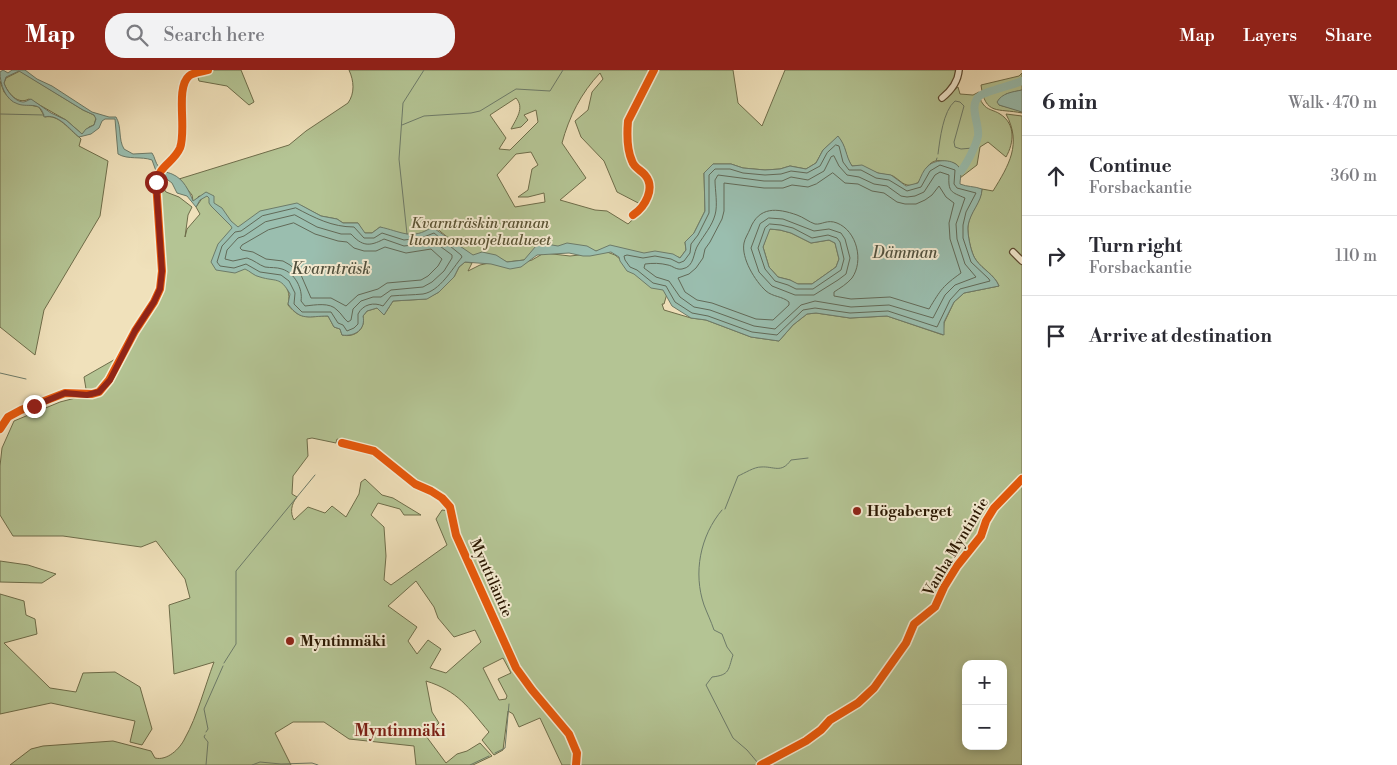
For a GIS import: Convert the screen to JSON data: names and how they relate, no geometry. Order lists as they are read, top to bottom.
{
  "streets": {
    "street": ["Vanha Myntintie", "Mynttiläntie"]
  },
  "districts": ["Myntinmäki"],
  "water": ["Dämman", "Kvarnträsk"],
  "parks": ["Kvarnträskin rannan luonnonsuojelualueet"],
  "places": ["Högaberget", "Myntinmäki"],
  "page": {
    "header": "Map",
    "search": "Search here",
    "nav": ["Map", "Layers", "Share"],
    "heading": ["6 min", "Walk · 470 m"],
    "list": [
      ["Continue", "Forsbackantie", "360 m"],
      ["Turn right", "Forsbackantie", "110 m"],
      "Arrive at destination"
    ],
    "map_buttons": ["+", "−"]
  }
}
